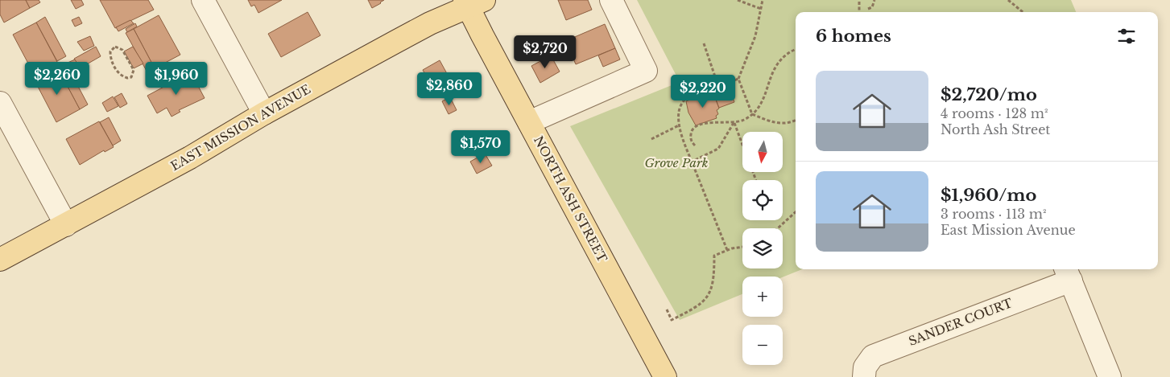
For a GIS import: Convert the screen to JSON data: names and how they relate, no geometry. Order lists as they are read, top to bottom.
{
  "streets": {
    "main road": ["EAST MISSION AVENUE", "NORTH ASH STREET"],
    "street": ["SANDER COURT"]
  },
  "crossings": [
    ["EAST MISSION AVENUE", "NORTH ASH STREET"]
  ],
  "parks": ["Grove Park"],
  "north": "bottom",
  "page": {
    "heading": "6 homes",
    "price": [
      "$2,720",
      "$2,260",
      "$1,960",
      "$2,860",
      "$2,220",
      "$1,570"
    ],
    "list": [
      {
        "name": "$2,720/mo",
        "note": "4 rooms · 128 m² · North Ash Street"
      },
      {
        "name": "$1,960/mo",
        "note": "3 rooms · 113 m² · East Mission Avenue"
      }
    ],
    "map_buttons": ["+", "−"]
  }
}
